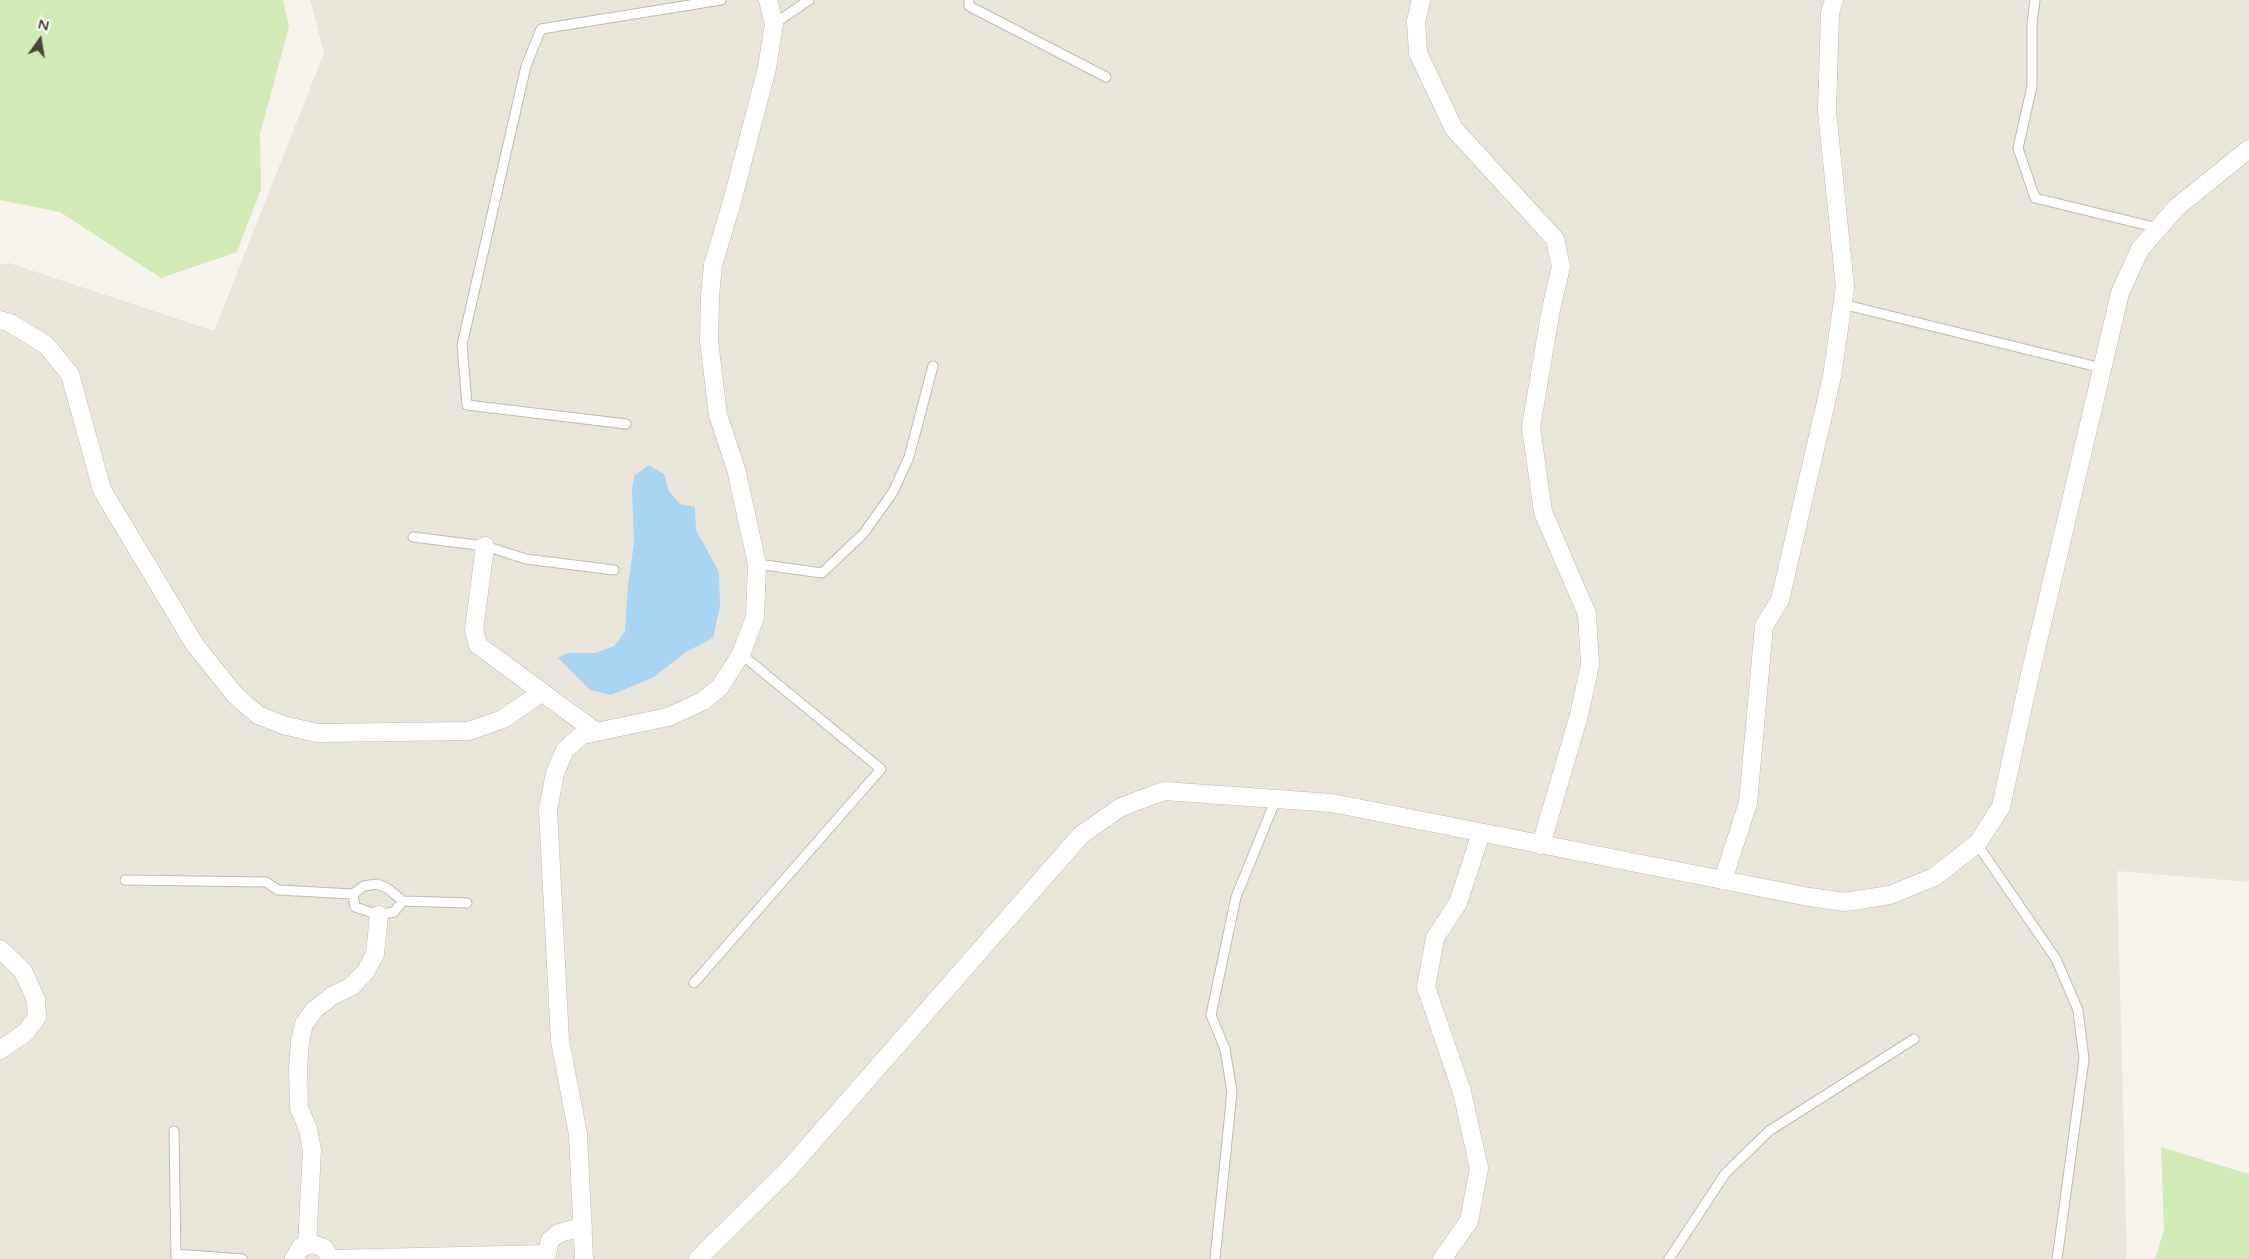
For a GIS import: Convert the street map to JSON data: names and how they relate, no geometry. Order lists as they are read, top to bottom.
{
  "north": "top"
}
